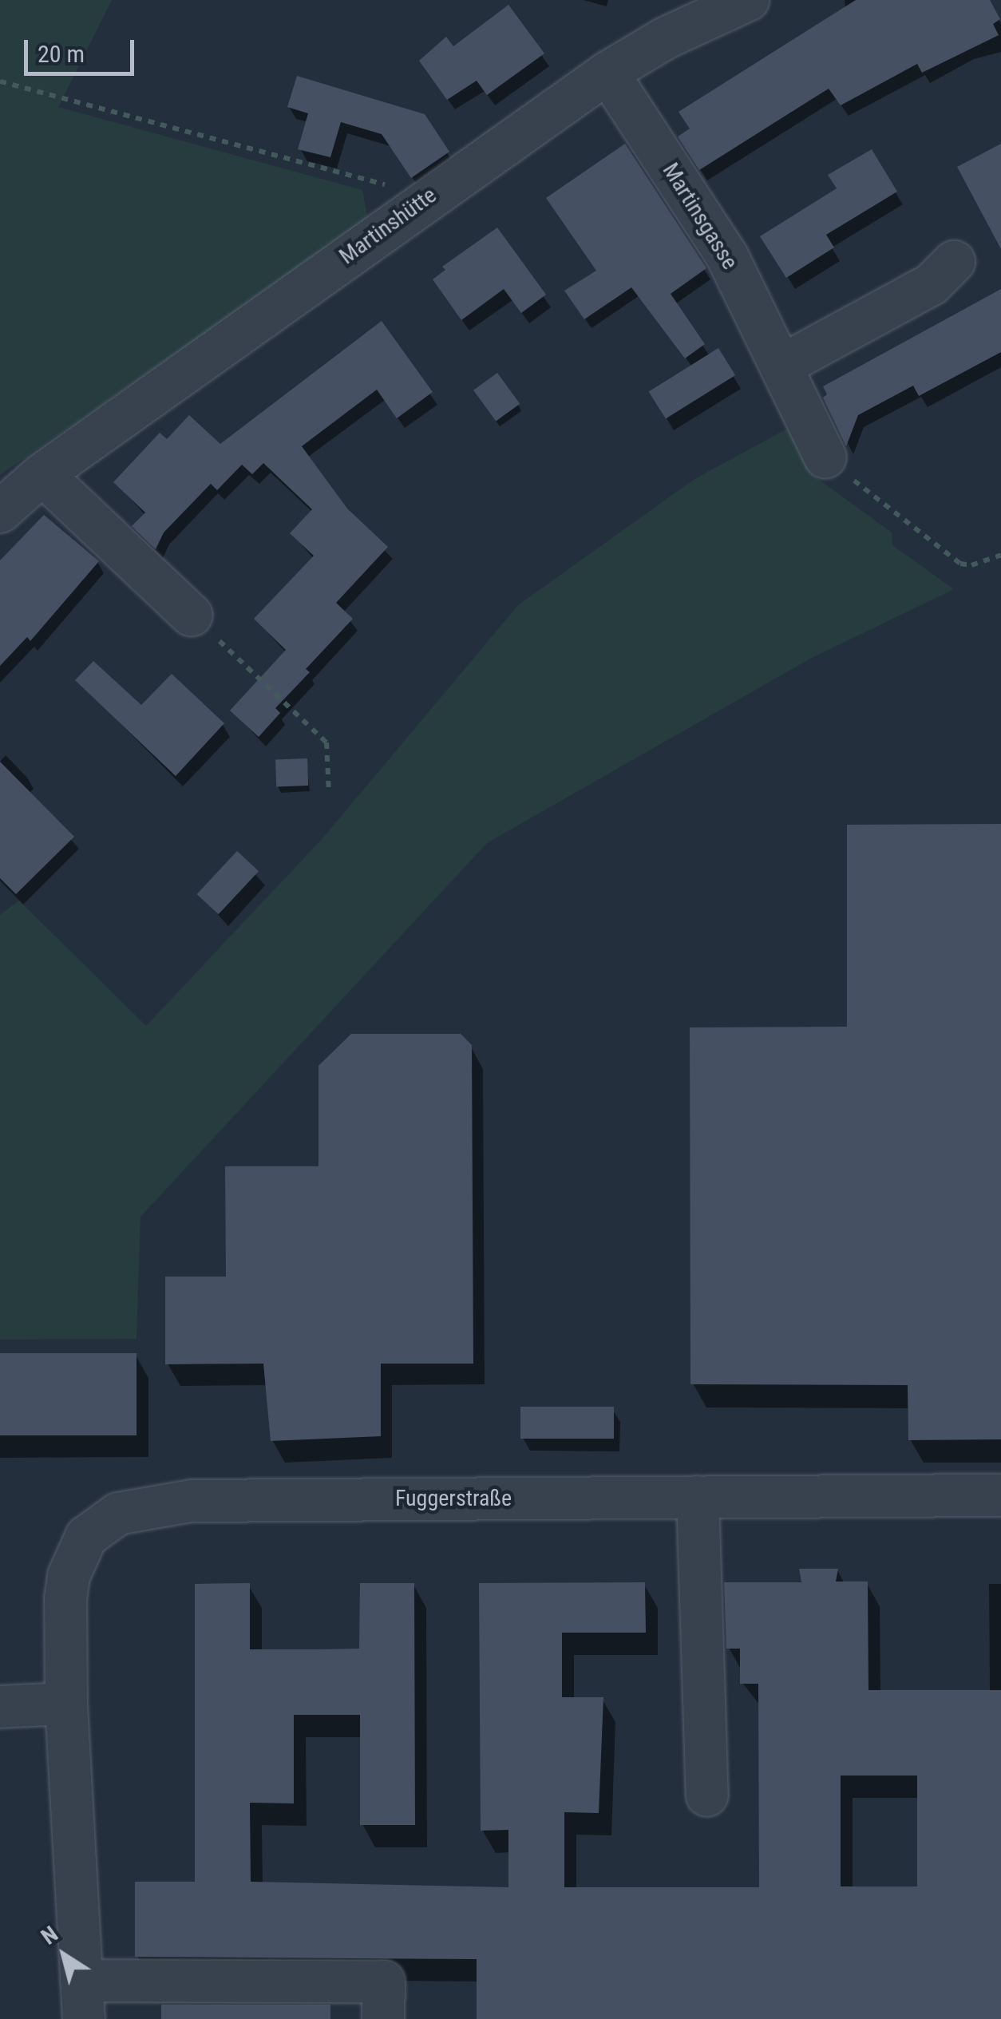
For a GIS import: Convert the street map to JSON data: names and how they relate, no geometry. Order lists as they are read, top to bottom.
{
  "streets": {
    "street": ["Martinsgasse", "Martinshütte", "Fuggerstraße"]
  },
  "crossings": [
    ["Martinsgasse", "Martinshütte"]
  ],
  "scale_bar": "20 m",
  "north": "top left"
}
